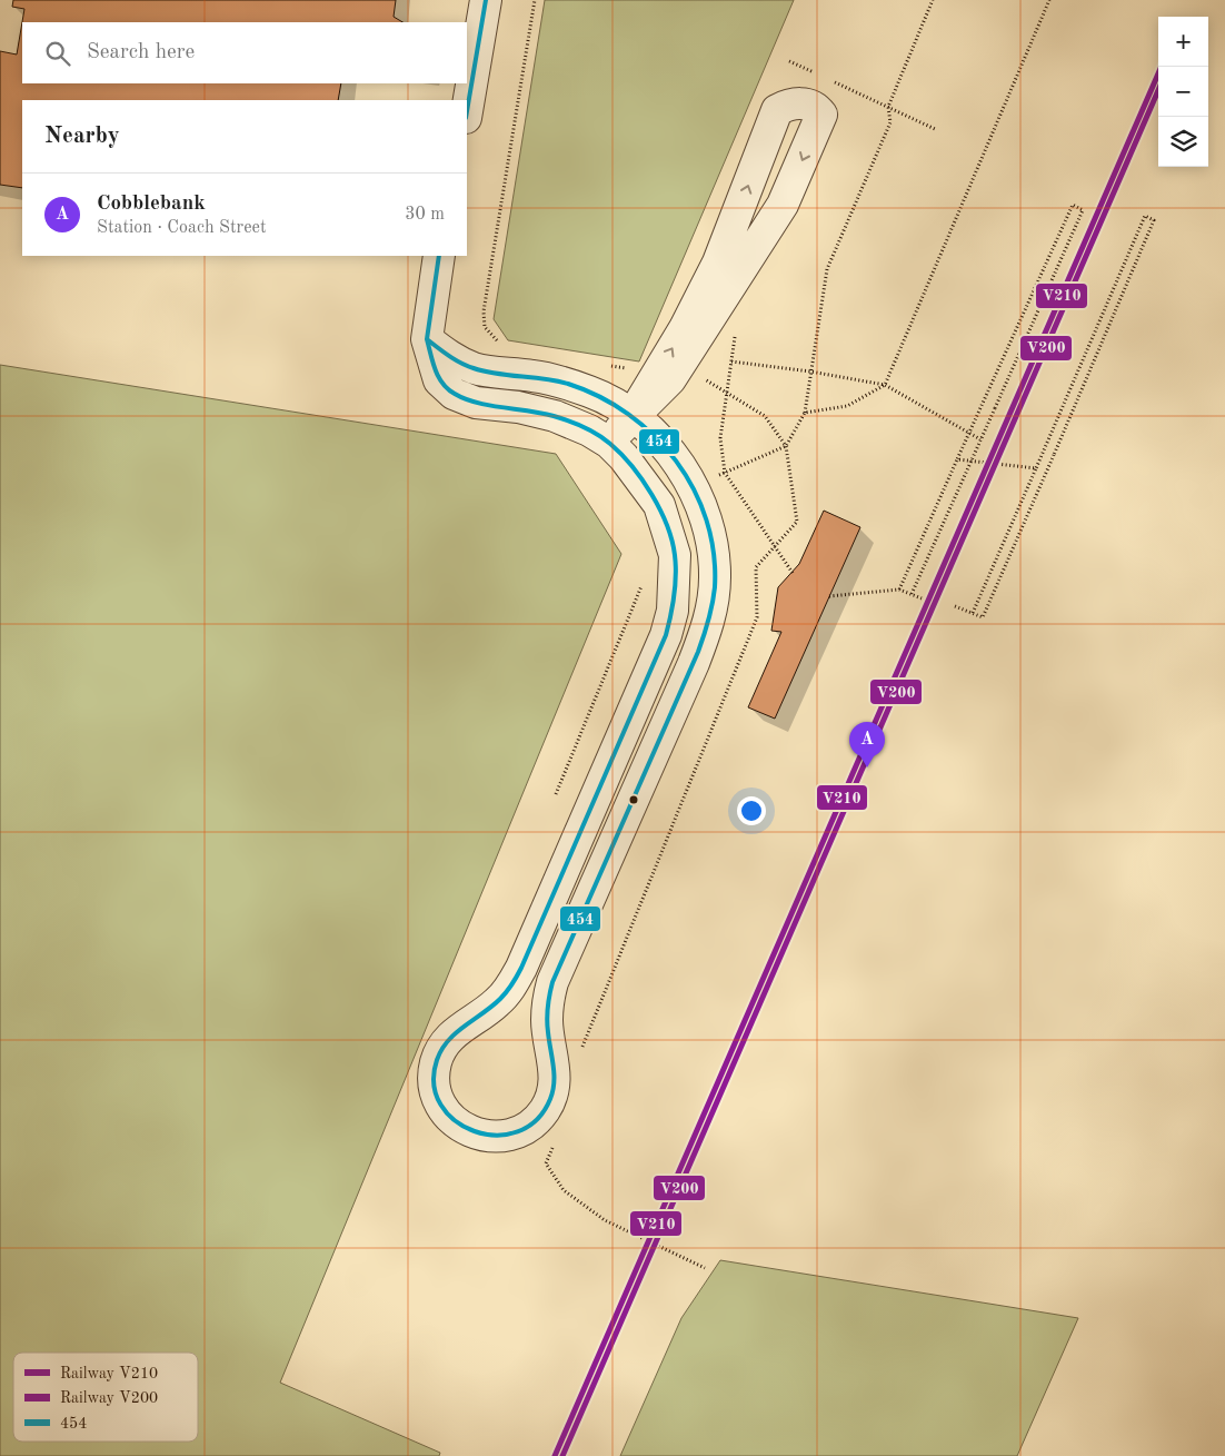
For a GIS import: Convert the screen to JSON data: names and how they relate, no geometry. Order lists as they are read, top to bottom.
{
  "lines": ["transit line 454", "rail line V210", "rail line V200"],
  "legend": ["Railway V210", "Railway V200", "454"],
  "page": {
    "map_buttons": ["+", "−"],
    "search": "Search here",
    "heading": "Nearby",
    "list": [
      {
        "mark": "A",
        "name": "Cobblebank",
        "note": "Station · Coach Street",
        "value": "30 m"
      }
    ],
    "pins": "A"
  }
}
